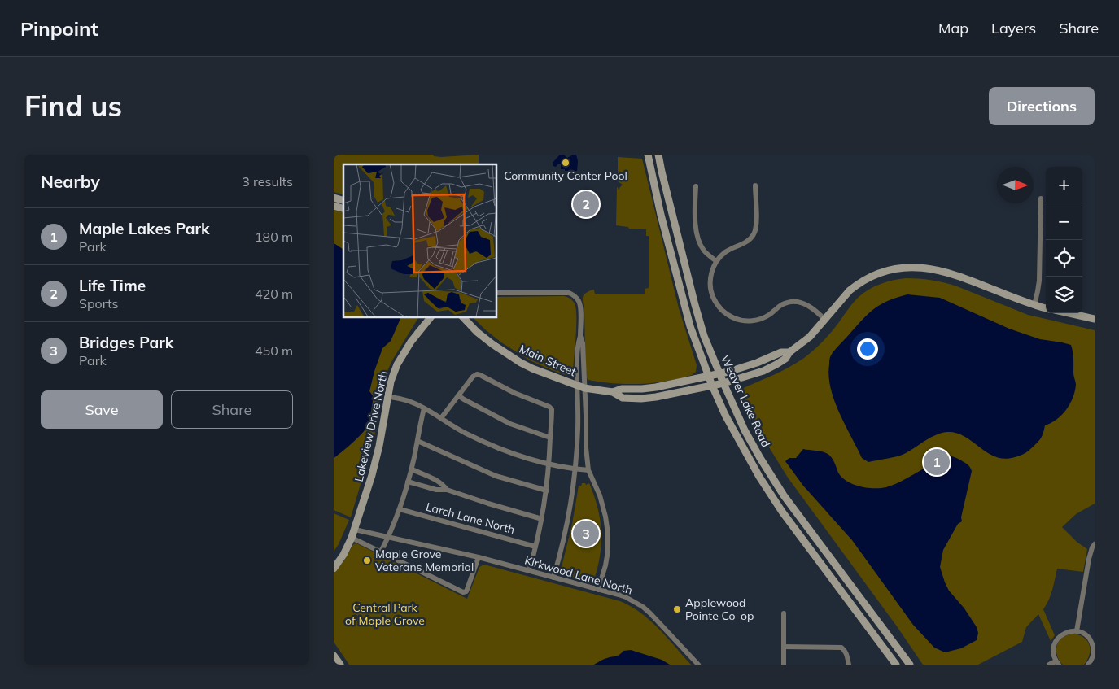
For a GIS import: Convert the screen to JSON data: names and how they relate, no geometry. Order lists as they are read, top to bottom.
{
  "streets": {
    "street": [
      "Main Street",
      "Weaver Lake Road",
      "Lakeview Drive North",
      "Larch Lane North",
      "Kirkwood Lane North"
    ]
  },
  "crossings": [
    ["Main Street", "Weaver Lake Road"],
    ["Lakeview Drive North", "Kirkwood Lane North"]
  ],
  "parks": ["Central Park of Maple Grove"],
  "places": ["Community Center Pool", "Maple Grove Veterans Memorial", "Applewood Pointe Co-op"],
  "north": "right",
  "page": {
    "header": "Pinpoint",
    "nav": ["Map", "Layers", "Share"],
    "buttons": [
      "Directions",
      ["Save", "Share"]
    ],
    "title": "Find us",
    "heading": ["Nearby", "3 results"],
    "map_buttons": ["+", "−"],
    "pins": ["2", "1", "3"],
    "list": [
      {
        "mark": "1",
        "name": "Maple Lakes Park",
        "note": "Park",
        "value": "180 m"
      },
      {
        "mark": "2",
        "name": "Life Time",
        "note": "Sports",
        "value": "420 m"
      },
      {
        "mark": "3",
        "name": "Bridges Park",
        "note": "Park",
        "value": "450 m"
      }
    ]
  }
}
